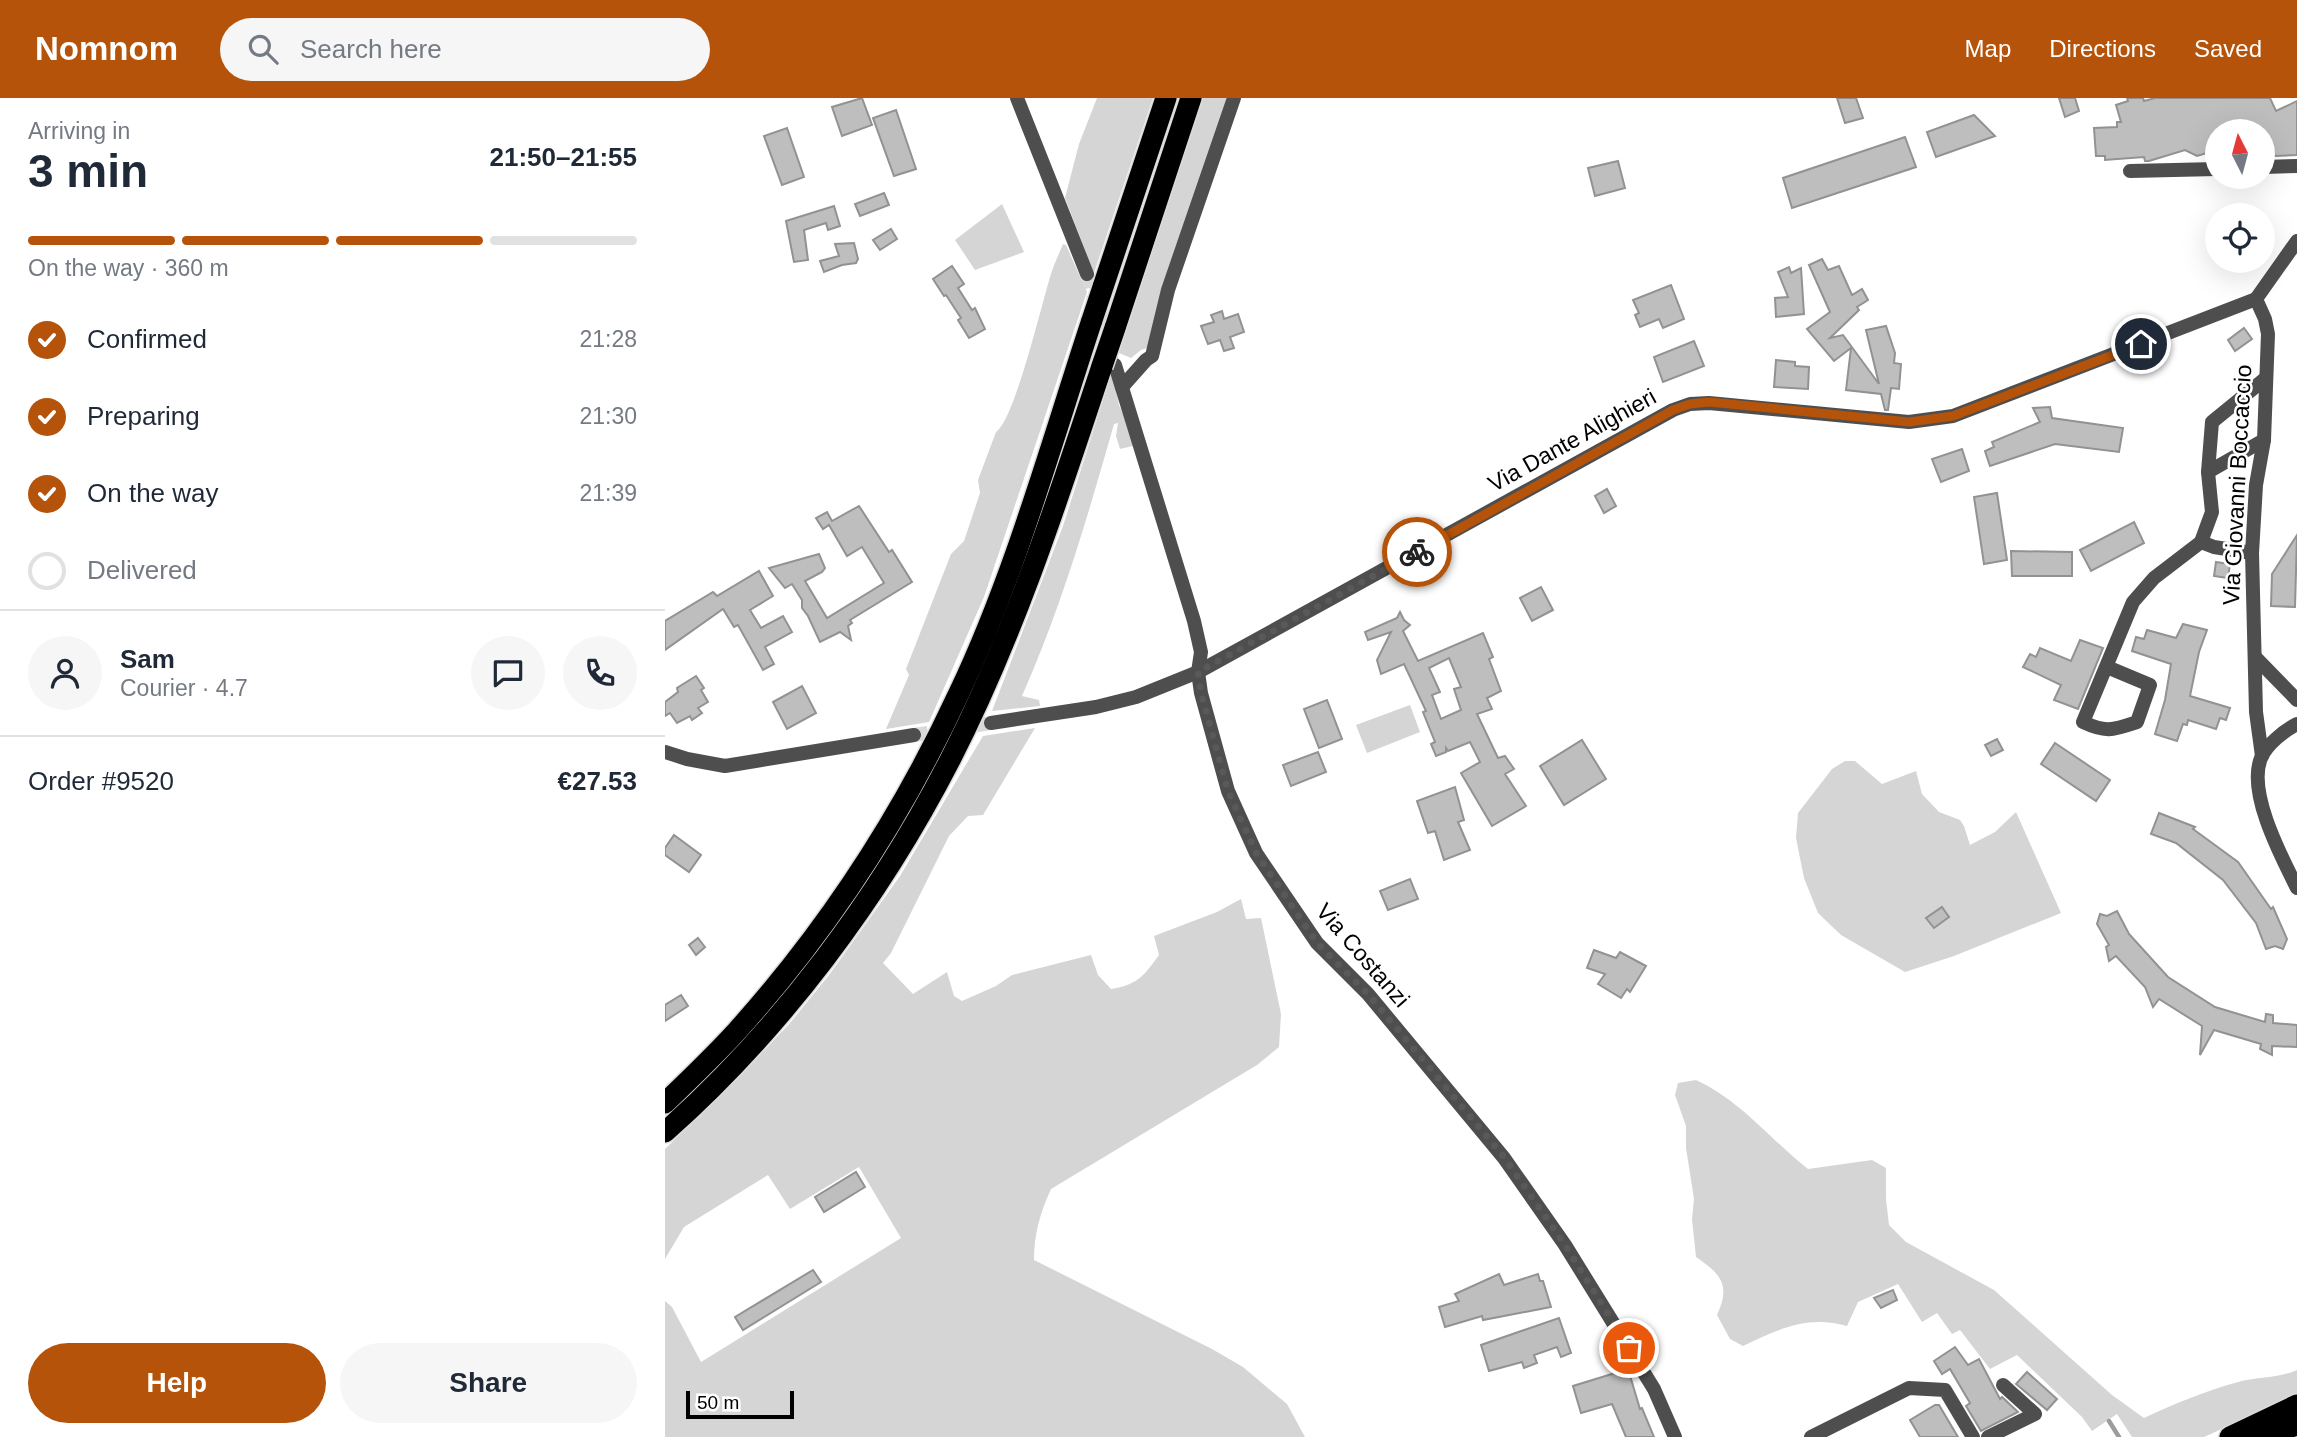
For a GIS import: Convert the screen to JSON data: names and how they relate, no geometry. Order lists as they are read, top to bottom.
{
  "streets": {
    "street": ["Via Dante Alighieri", "Via Giovanni Boccaccio", "Via Costanzi"]
  },
  "crossings": [
    ["Via Dante Alighieri", "Via Giovanni Boccaccio"],
    ["Via Dante Alighieri", "Via Costanzi"]
  ],
  "scale_bar": "50 m",
  "north": "top",
  "page": {
    "header": "Nomnom",
    "search": "Search here",
    "nav": ["Map", "Directions", "Saved"],
    "heading": ["3 min", "Arriving in", "21:50–21:55"],
    "panel": [
      "Sam",
      "Courier · 4.7",
      "Order #9520",
      "€27.53"
    ],
    "bar": "On the way · 360 m",
    "list": [
      ["Confirmed", "21:28"],
      ["Preparing", "21:30"],
      ["On the way", "21:39"],
      "Delivered"
    ],
    "buttons": ["Help", "Share"],
    "scale": "50 m"
  }
}
